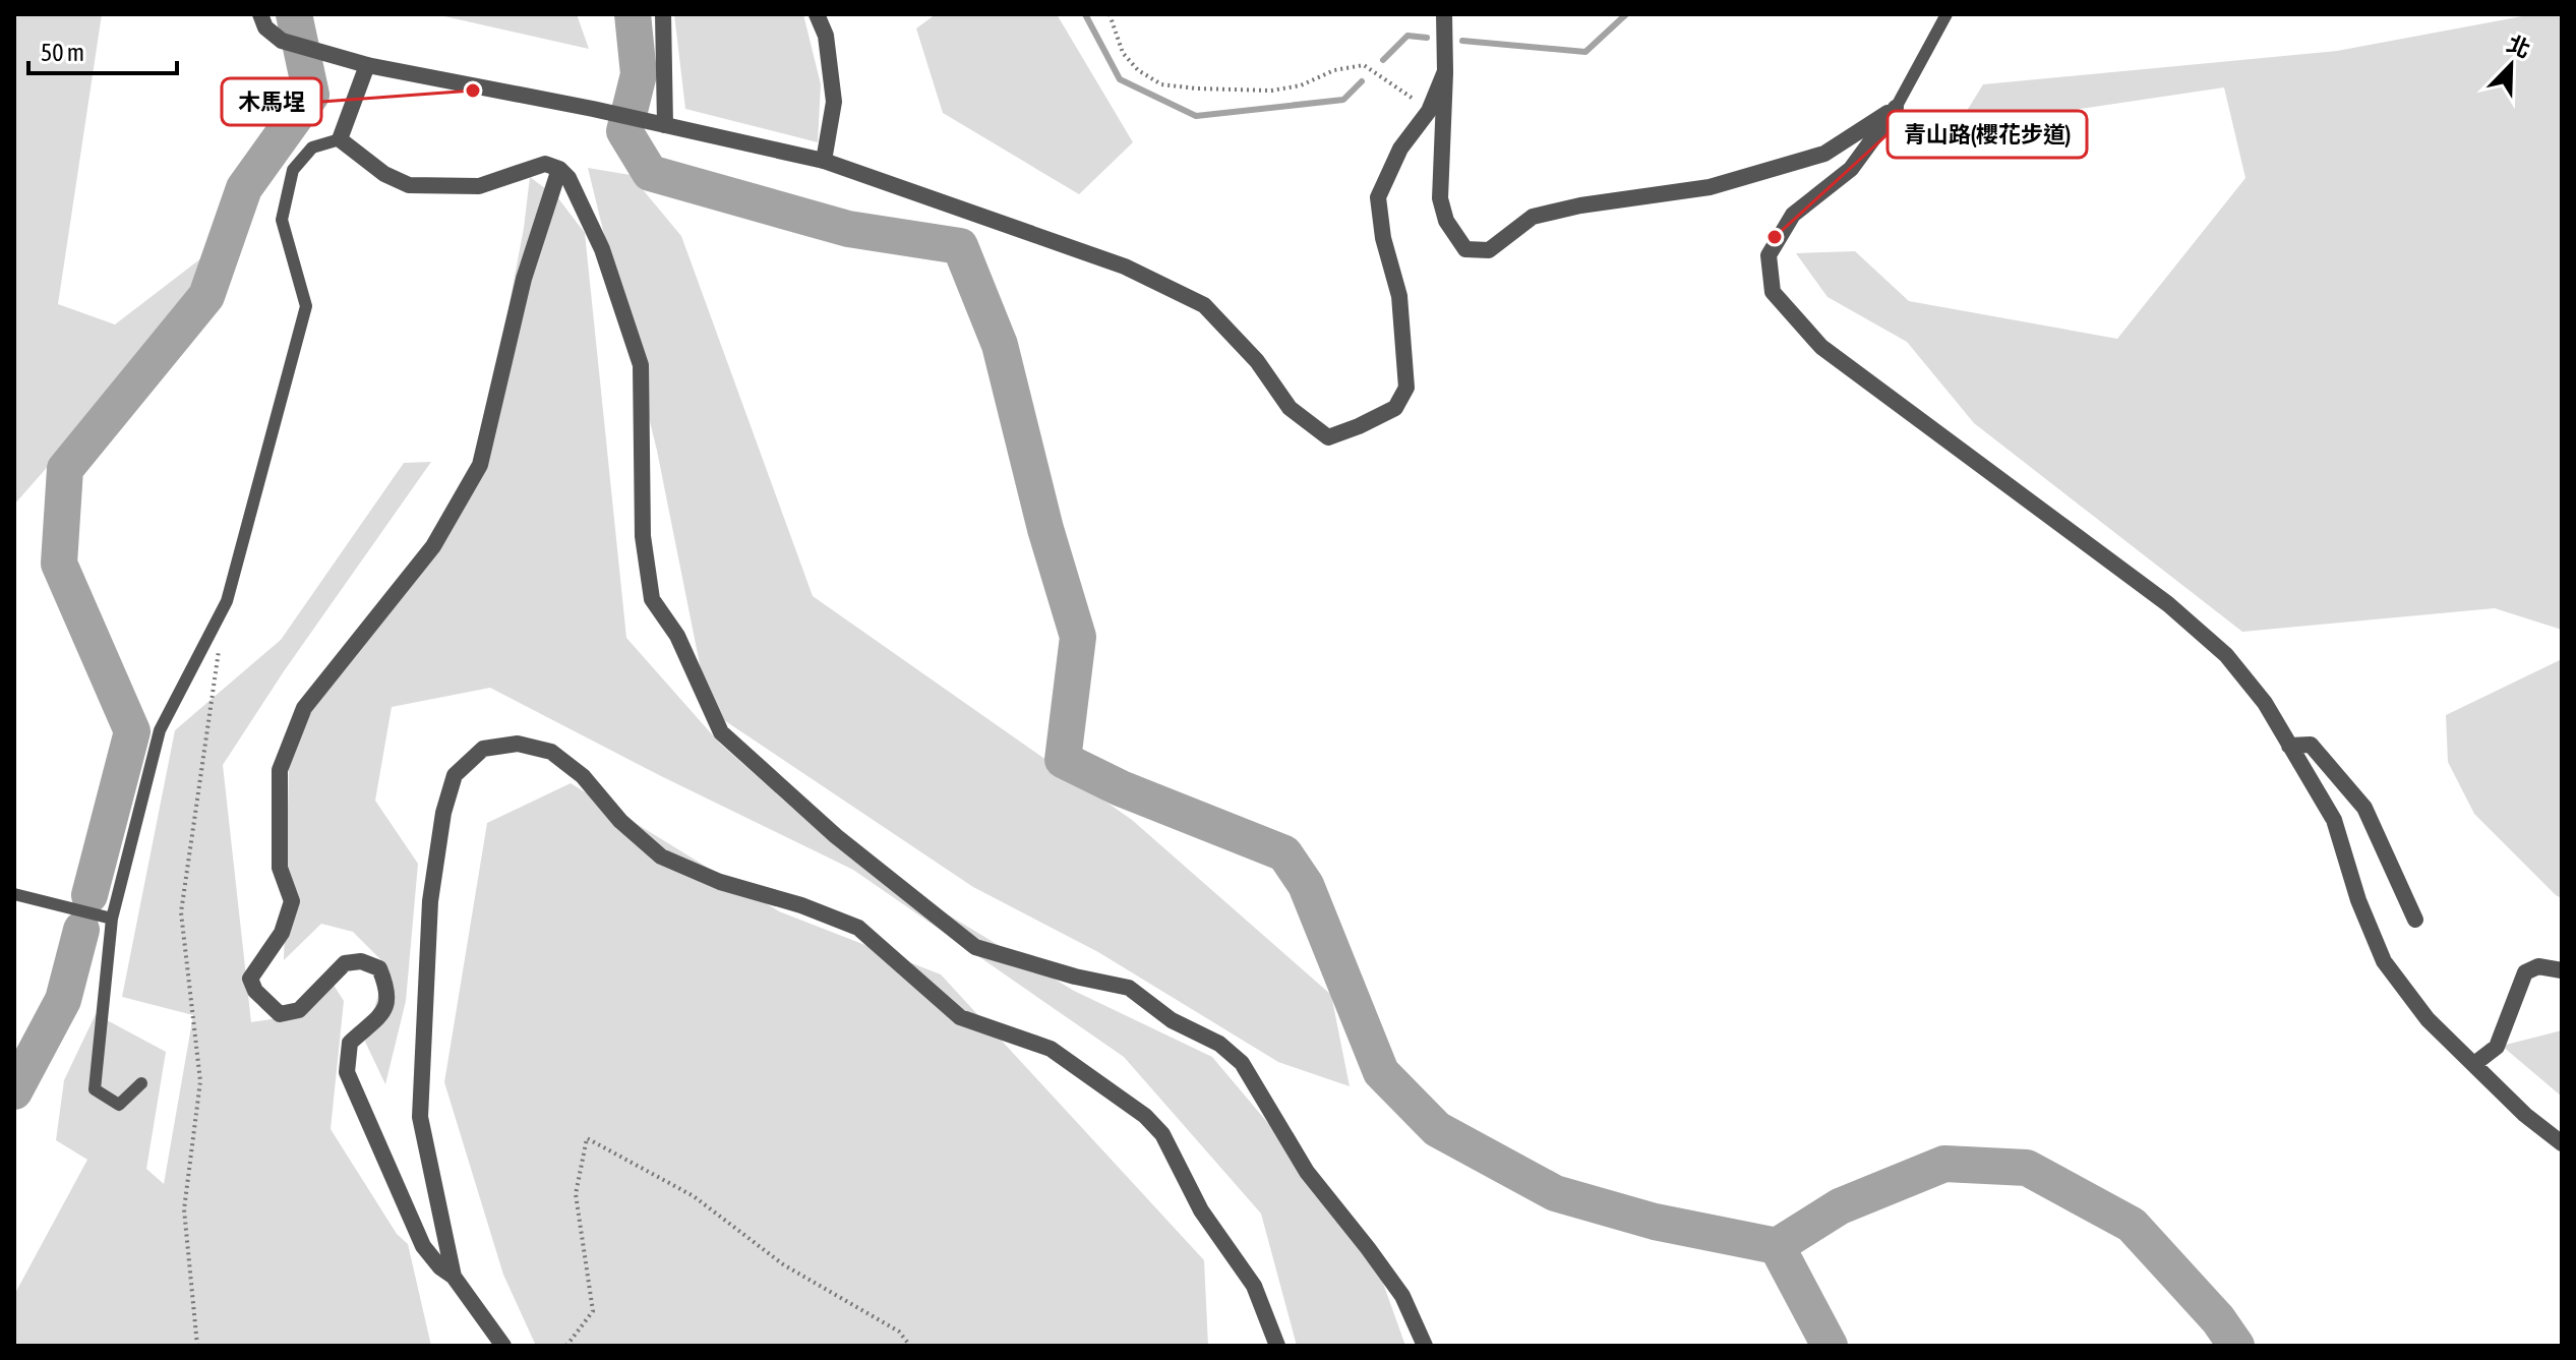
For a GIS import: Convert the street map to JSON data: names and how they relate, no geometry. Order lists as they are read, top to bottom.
{
  "places": ["木馬埕", "青山路(櫻花步道)"],
  "scale_bar": "50 m",
  "north": "top right"
}
